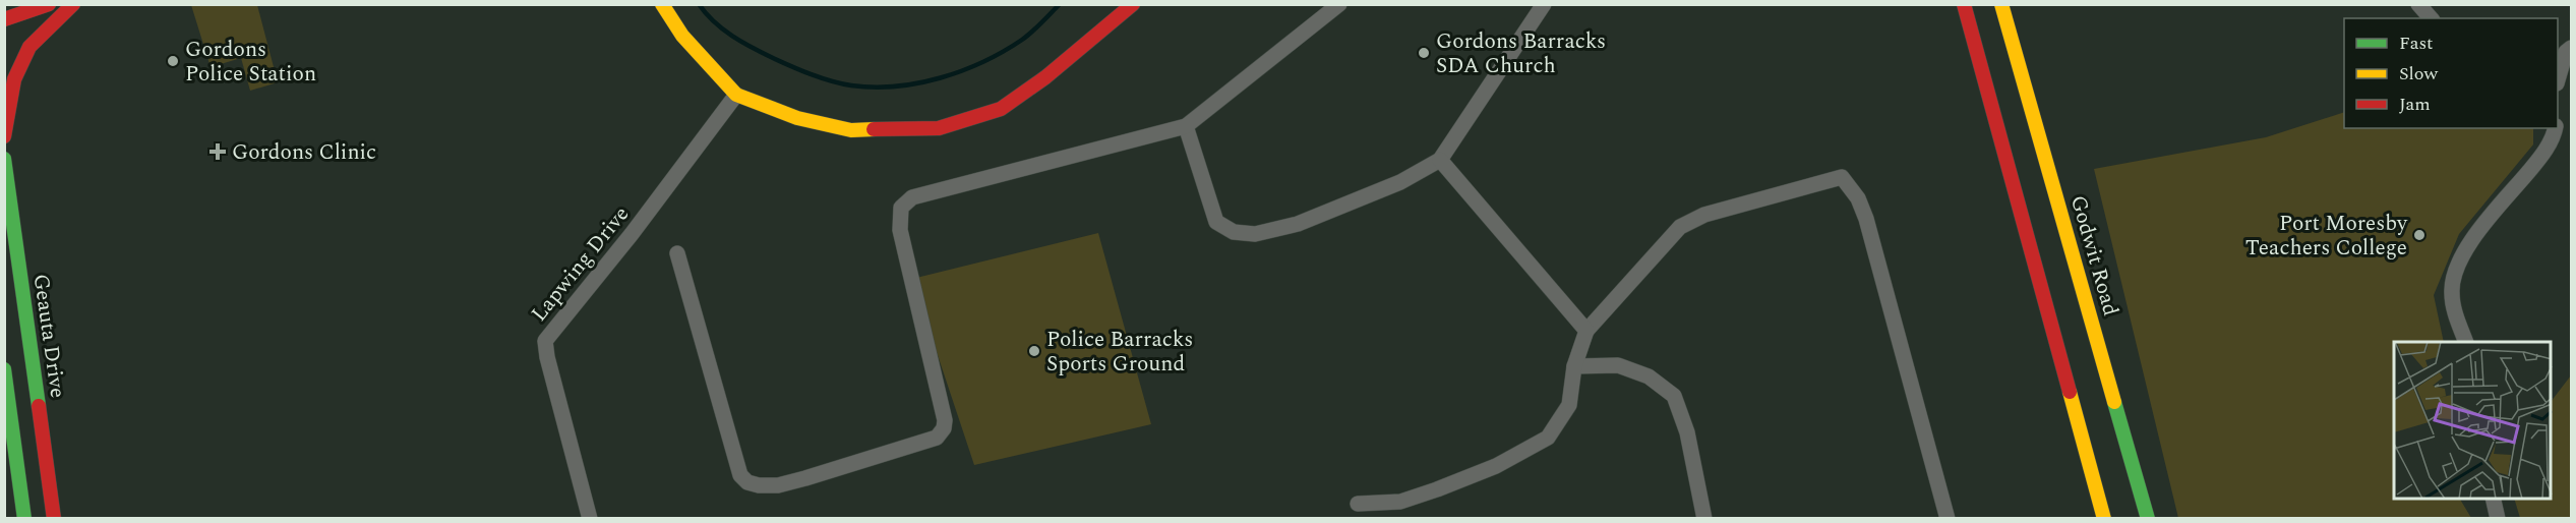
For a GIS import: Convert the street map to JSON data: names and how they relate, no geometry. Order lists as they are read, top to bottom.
{
  "streets": {
    "main road": ["Godwit Road", "Geauta Drive"],
    "street": ["Lapwing Drive"]
  },
  "places": {
    "other": [
      "Gordons Barracks SDA Church",
      "Gordons Police Station",
      "Port Moresby Teachers College",
      "Police Barracks Sports Ground"
    ],
    "health": ["Gordons Clinic"]
  },
  "legend": ["Fast", "Slow", "Jam"]
}
